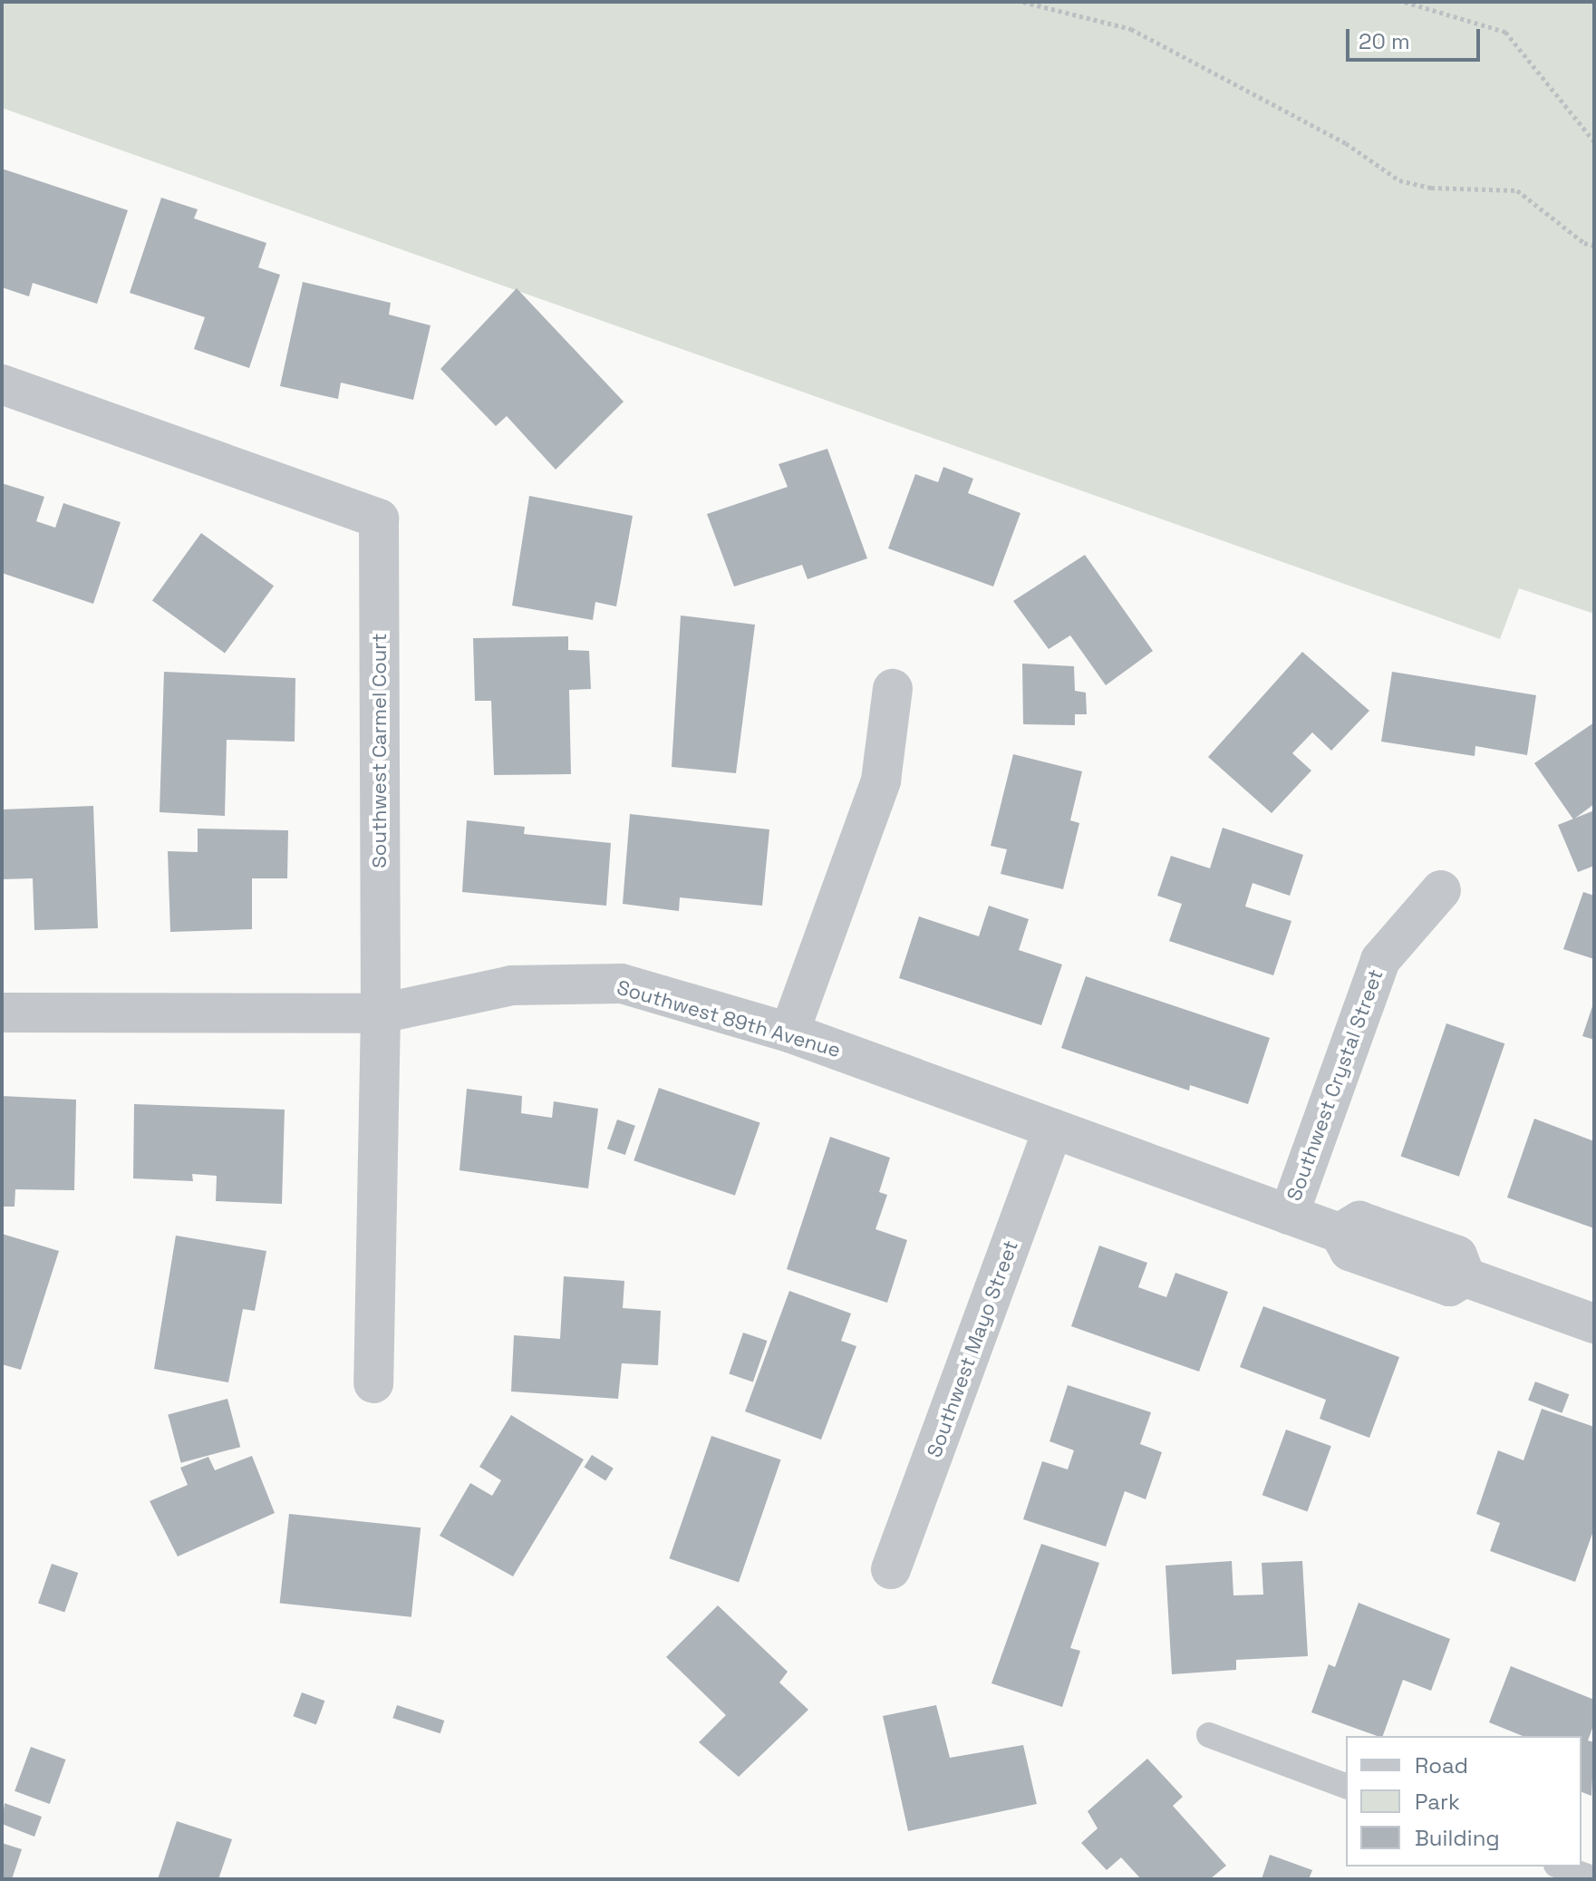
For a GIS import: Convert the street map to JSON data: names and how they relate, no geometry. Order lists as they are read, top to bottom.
{
  "streets": {
    "street": [
      "Southwest Carmel Court",
      "Southwest 89th Avenue",
      "Southwest Crystal Street",
      "Southwest Mayo Street"
    ]
  },
  "crossings": [
    ["Southwest Carmel Court", "Southwest 89th Avenue"],
    ["Southwest 89th Avenue", "Southwest Crystal Street"],
    ["Southwest 89th Avenue", "Southwest Mayo Street"]
  ],
  "legend": ["Road", "Park", "Building"],
  "scale_bar": "20 m"
}
